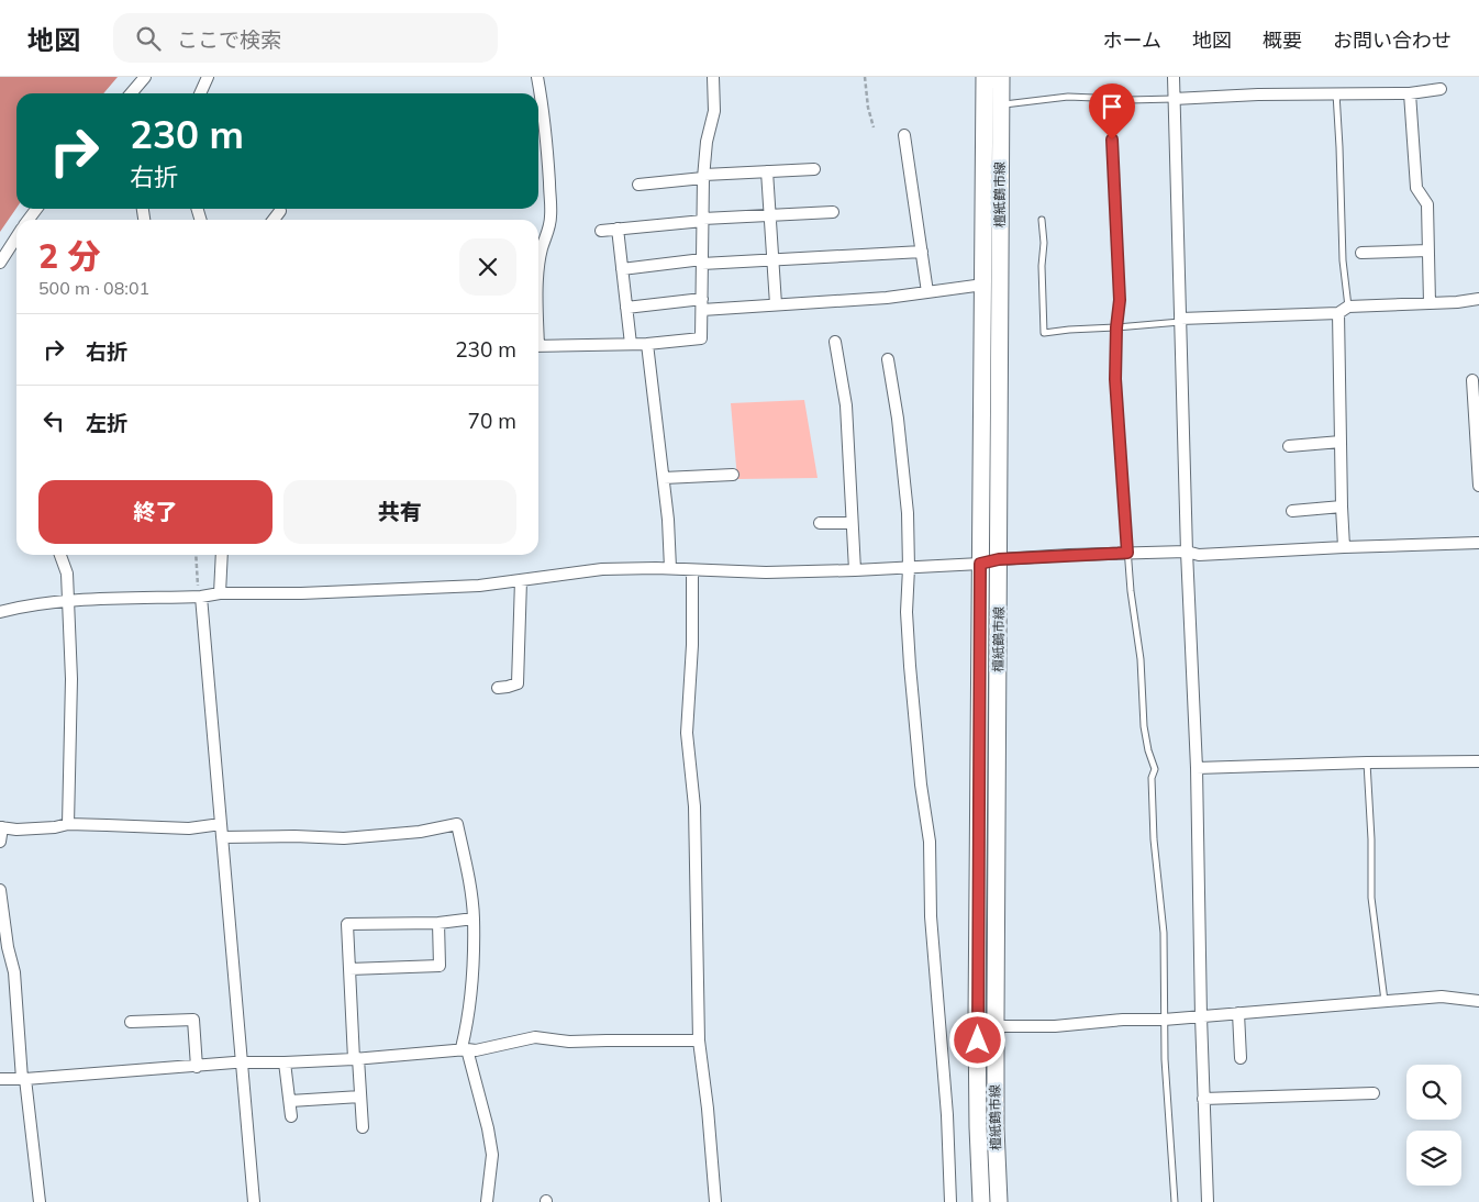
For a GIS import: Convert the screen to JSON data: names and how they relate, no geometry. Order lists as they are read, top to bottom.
{
  "streets": {
    "main road": ["檀紙鶴市線"]
  },
  "page": {
    "header": "地図",
    "search": "ここで検索",
    "nav": [
      "ホーム",
      "地図",
      "概要",
      "お問い合わせ"
    ],
    "turn": ["230 m", "右折"],
    "heading": ["2 分", "500 m · 08:01"],
    "list": [
      {
        "name": "右折",
        "value": "230 m"
      },
      {
        "name": "左折",
        "value": "70 m"
      }
    ],
    "buttons": ["終了", "共有"]
  }
}
